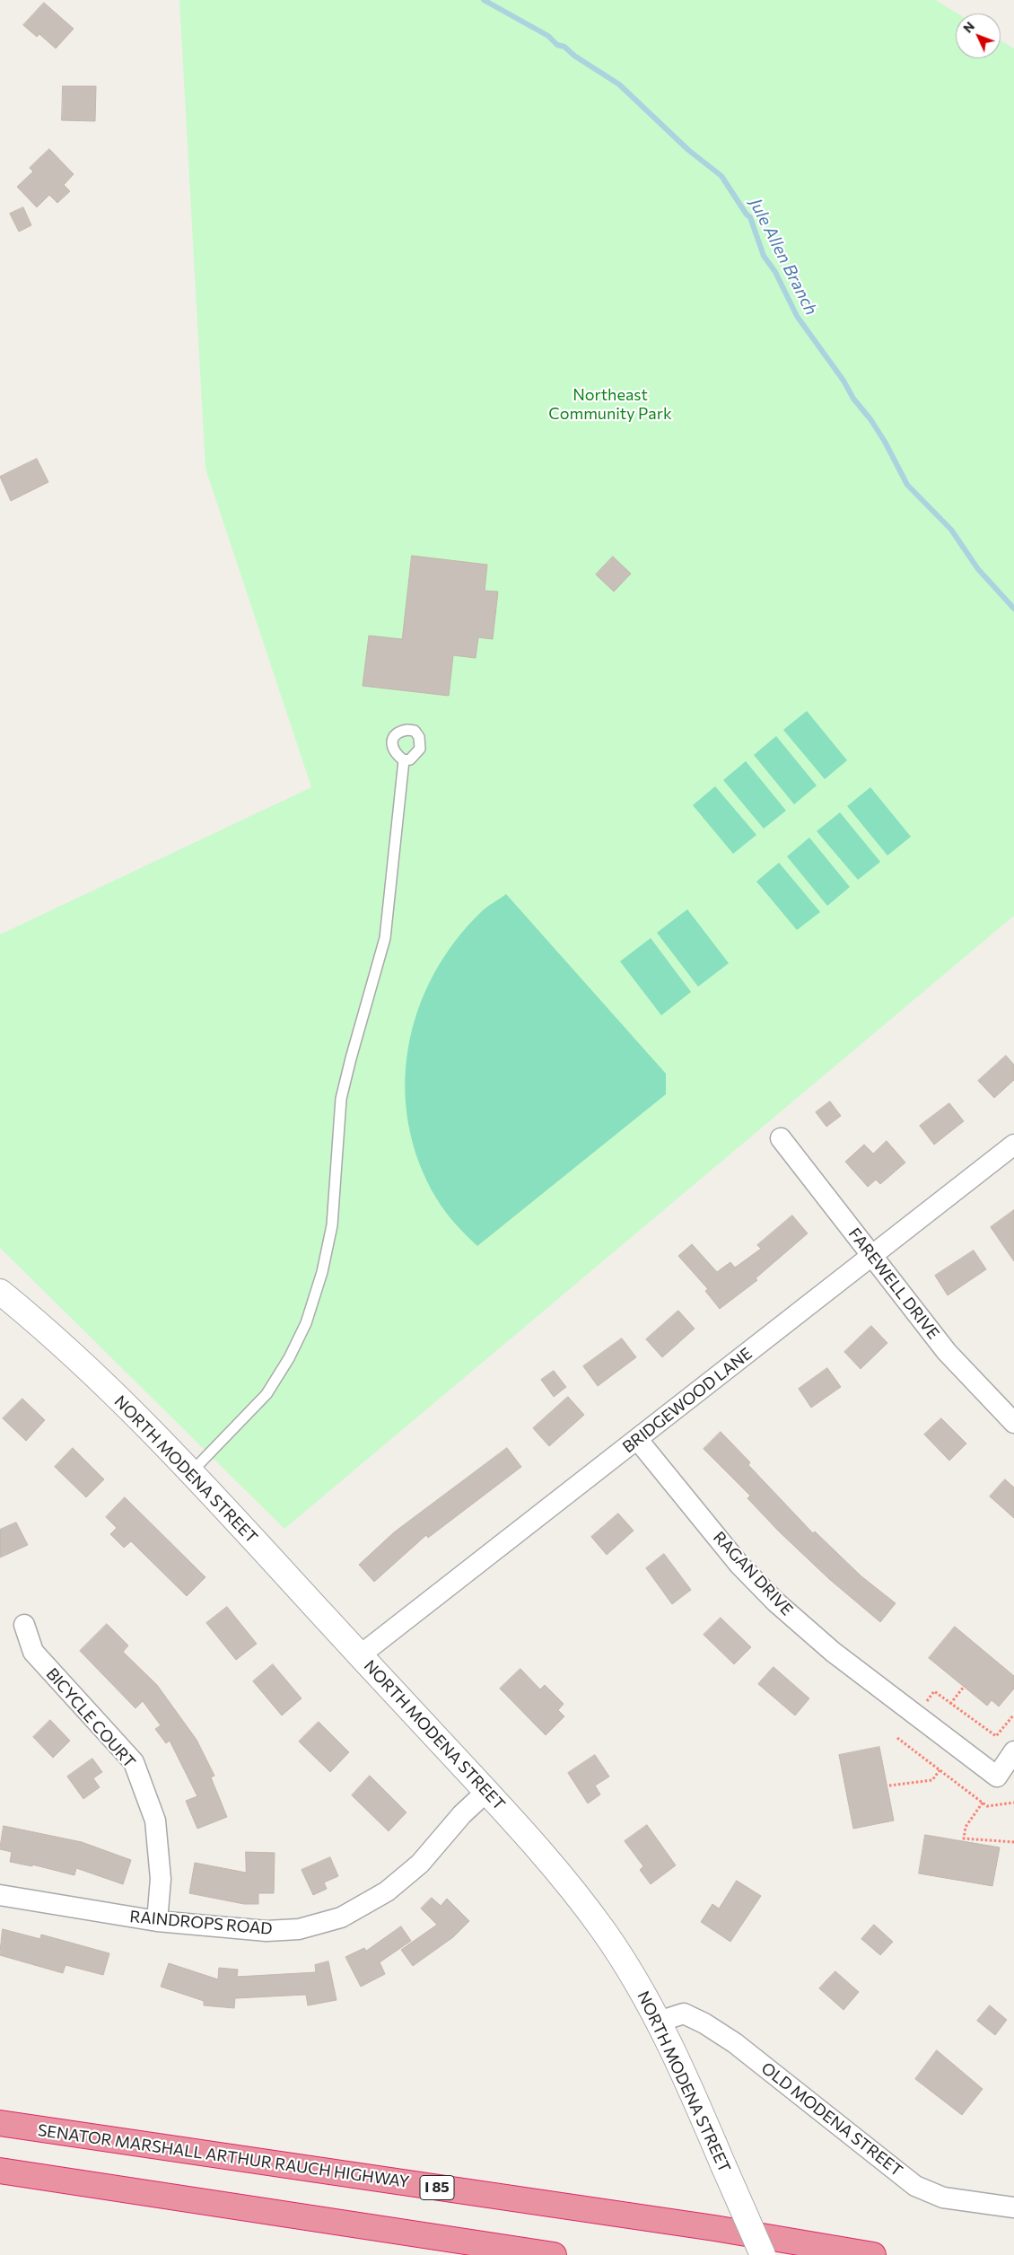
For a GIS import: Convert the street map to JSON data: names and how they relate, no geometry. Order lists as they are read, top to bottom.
{
  "streets": {
    "highway": ["SENATOR MARSHALL ARTHUR RAUCH HIGHWAY", "I 85"],
    "street": [
      "FAREWELL DRIVE",
      "BRIDGEWOOD LANE",
      "NORTH MODENA STREET",
      "RAGAN DRIVE",
      "BICYCLE COURT",
      "RAINDROPS ROAD",
      "OLD MODENA STREET"
    ]
  },
  "crossings": [
    ["FAREWELL DRIVE", "BRIDGEWOOD LANE"],
    ["BRIDGEWOOD LANE", "NORTH MODENA STREET"],
    ["BRIDGEWOOD LANE", "RAGAN DRIVE"],
    ["NORTH MODENA STREET", "RAINDROPS ROAD"],
    ["NORTH MODENA STREET", "OLD MODENA STREET"],
    ["BICYCLE COURT", "RAINDROPS ROAD"]
  ],
  "water": ["Jule Allen Branch"],
  "parks": ["Northeast Community Park"],
  "north": "top left"
}
